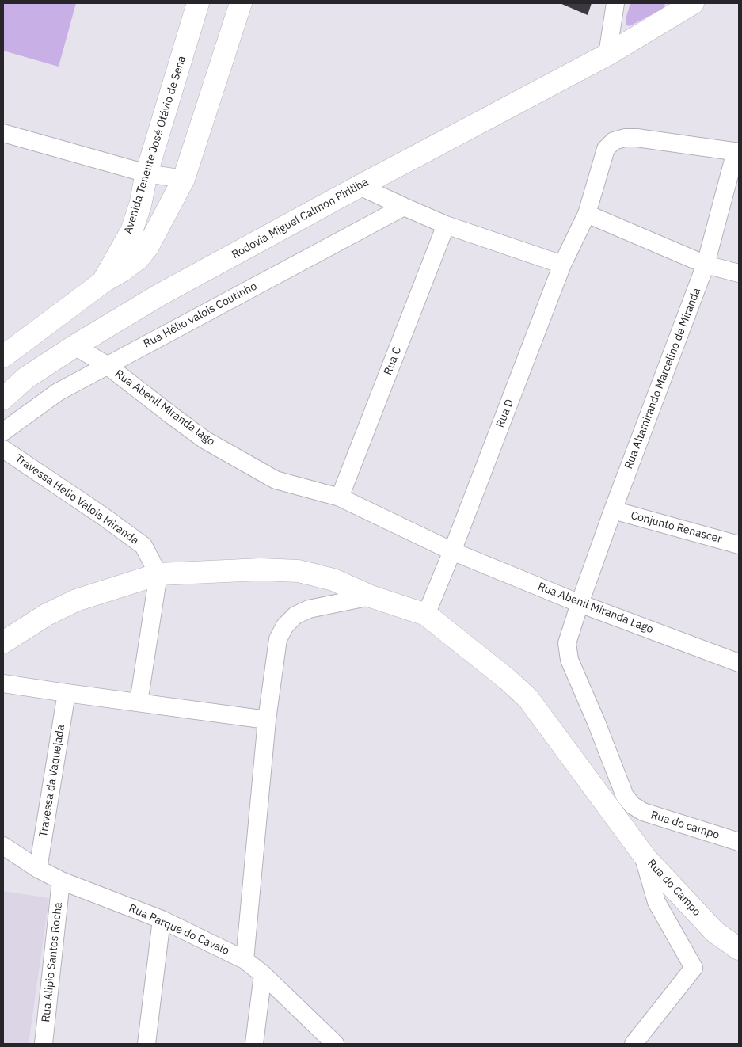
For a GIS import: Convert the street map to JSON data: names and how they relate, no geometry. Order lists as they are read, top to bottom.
{
  "streets": {
    "street": [
      "Avenida Tenente José Otávio de Sena",
      "Rodovia Miguel Calmon Piritiba",
      "Rua Hélio valois Coutinho",
      "Rua C",
      "Rua Altamirando Marcelino de Miranda",
      "Rua Abenil Miranda lago",
      "Rua D",
      "Travessa Helio Valois Miranda",
      "Conjunto Renascer",
      "Rua Abenil Miranda Lago",
      "Travessa da Vaquejada",
      "Rua do campo",
      "Rua do Campo",
      "Rua Parque do Cavalo",
      "Rua Alipio Santos Rocha"
    ]
  },
  "crossings": [
    ["Rodovia Miguel Calmon Piritiba", "Rua Abenil Miranda lago"],
    ["Rua Hélio valois Coutinho", "Rua Abenil Miranda lago"],
    ["Rua C", "Rua Abenil Miranda lago"],
    ["Rua Altamirando Marcelino de Miranda", "Rua D"],
    ["Rua Altamirando Marcelino de Miranda", "Conjunto Renascer"],
    ["Rua Altamirando Marcelino de Miranda", "Rua Abenil Miranda Lago"],
    ["Rua Altamirando Marcelino de Miranda", "Rua do campo"],
    ["Rua Altamirando Marcelino de Miranda", "Rua do Campo"],
    ["Rua Abenil Miranda lago", "Rua D"],
    ["Rua Abenil Miranda lago", "Rua Abenil Miranda Lago"],
    ["Rua D", "Rua Abenil Miranda Lago"],
    ["Rua D", "Rua do Campo"],
    ["Travessa da Vaquejada", "Rua Parque do Cavalo"],
    ["Rua do campo", "Rua do Campo"],
    ["Rua Parque do Cavalo", "Rua Alipio Santos Rocha"]
  ]
}
